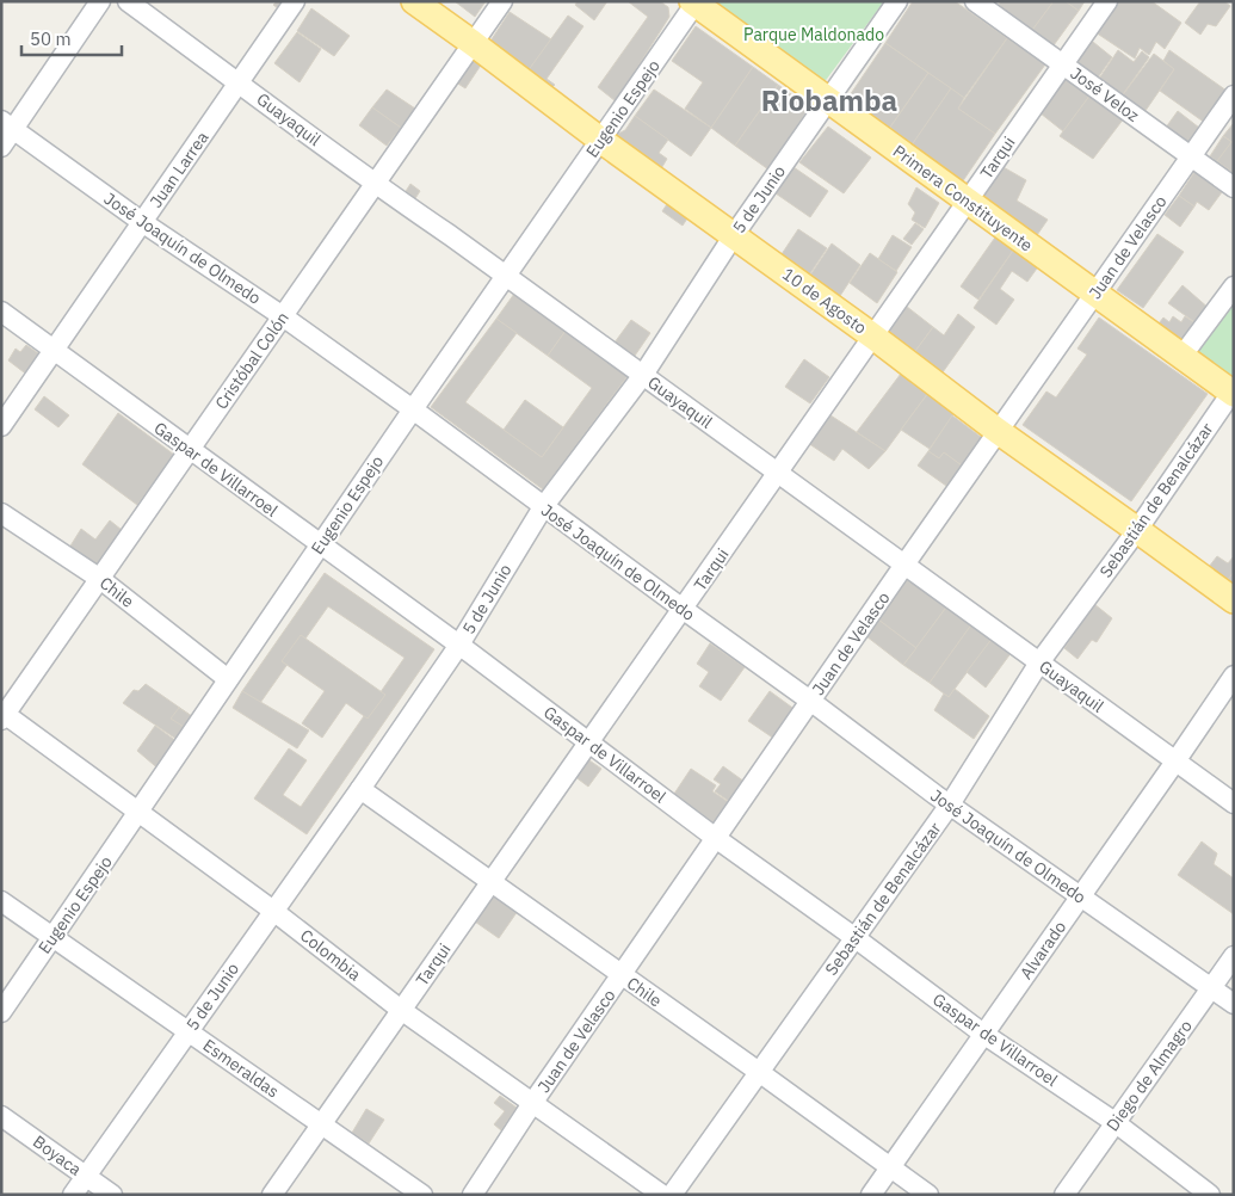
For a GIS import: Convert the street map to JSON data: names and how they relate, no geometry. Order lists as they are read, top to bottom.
{
  "streets": {
    "main road": ["Primera Constituyente", "10 de Agosto"],
    "street": [
      "José Veloz",
      "Eugenio Espejo",
      "Guayaquil",
      "Tarqui",
      "Juan Larrea",
      "5 de Junio",
      "Juan de Velasco",
      "José Joaquín de Olmedo",
      "Cristóbal Colón",
      "Gaspar de Villarroel",
      "Sebastián de Benalcázar",
      "Chile",
      "Alvarado",
      "Colombia",
      "Esmeraldas",
      "Diego de Almagro",
      "Boyaca"
    ]
  },
  "crossings": [
    ["José Veloz", "Tarqui"],
    ["José Veloz", "Juan de Velasco"],
    ["Eugenio Espejo", "Guayaquil"],
    ["Eugenio Espejo", "Primera Constituyente"],
    ["Eugenio Espejo", "José Joaquín de Olmedo"],
    ["Eugenio Espejo", "10 de Agosto"],
    ["Eugenio Espejo", "Gaspar de Villarroel"],
    ["Eugenio Espejo", "Chile"],
    ["Eugenio Espejo", "Colombia"],
    ["Eugenio Espejo", "Esmeraldas"],
    ["Guayaquil", "Tarqui"],
    ["Guayaquil", "Juan Larrea"],
    ["Guayaquil", "5 de Junio"],
    ["Guayaquil", "Juan de Velasco"],
    ["Guayaquil", "Cristóbal Colón"],
    ["Guayaquil", "Sebastián de Benalcázar"],
    ["Guayaquil", "Alvarado"],
    ["Tarqui", "Primera Constituyente"],
    ["Tarqui", "José Joaquín de Olmedo"],
    ["Tarqui", "10 de Agosto"],
    ["Tarqui", "Gaspar de Villarroel"],
    ["Tarqui", "Chile"],
    ["Tarqui", "Colombia"],
    ["Tarqui", "Esmeraldas"],
    ["Juan Larrea", "José Joaquín de Olmedo"],
    ["Juan Larrea", "Gaspar de Villarroel"],
    ["Primera Constituyente", "5 de Junio"],
    ["Primera Constituyente", "Juan de Velasco"],
    ["Primera Constituyente", "Sebastián de Benalcázar"],
    ["5 de Junio", "José Joaquín de Olmedo"],
    ["5 de Junio", "10 de Agosto"],
    ["5 de Junio", "Gaspar de Villarroel"],
    ["5 de Junio", "Chile"],
    ["5 de Junio", "Colombia"],
    ["5 de Junio", "Esmeraldas"],
    ["5 de Junio", "Boyaca"],
    ["Juan de Velasco", "José Joaquín de Olmedo"],
    ["Juan de Velasco", "10 de Agosto"],
    ["Juan de Velasco", "Gaspar de Villarroel"],
    ["Juan de Velasco", "Chile"],
    ["Juan de Velasco", "Colombia"],
    ["José Joaquín de Olmedo", "Cristóbal Colón"],
    ["José Joaquín de Olmedo", "Sebastián de Benalcázar"],
    ["José Joaquín de Olmedo", "Alvarado"],
    ["José Joaquín de Olmedo", "Diego de Almagro"],
    ["10 de Agosto", "Cristóbal Colón"],
    ["10 de Agosto", "Sebastián de Benalcázar"],
    ["Cristóbal Colón", "Gaspar de Villarroel"],
    ["Cristóbal Colón", "Chile"],
    ["Cristóbal Colón", "Colombia"],
    ["Gaspar de Villarroel", "Sebastián de Benalcázar"],
    ["Gaspar de Villarroel", "Alvarado"],
    ["Gaspar de Villarroel", "Diego de Almagro"],
    ["Sebastián de Benalcázar", "Chile"],
    ["Chile", "Alvarado"]
  ],
  "districts": ["Riobamba"],
  "parks": ["Parque Maldonado"],
  "scale_bar": "50 m"
}
